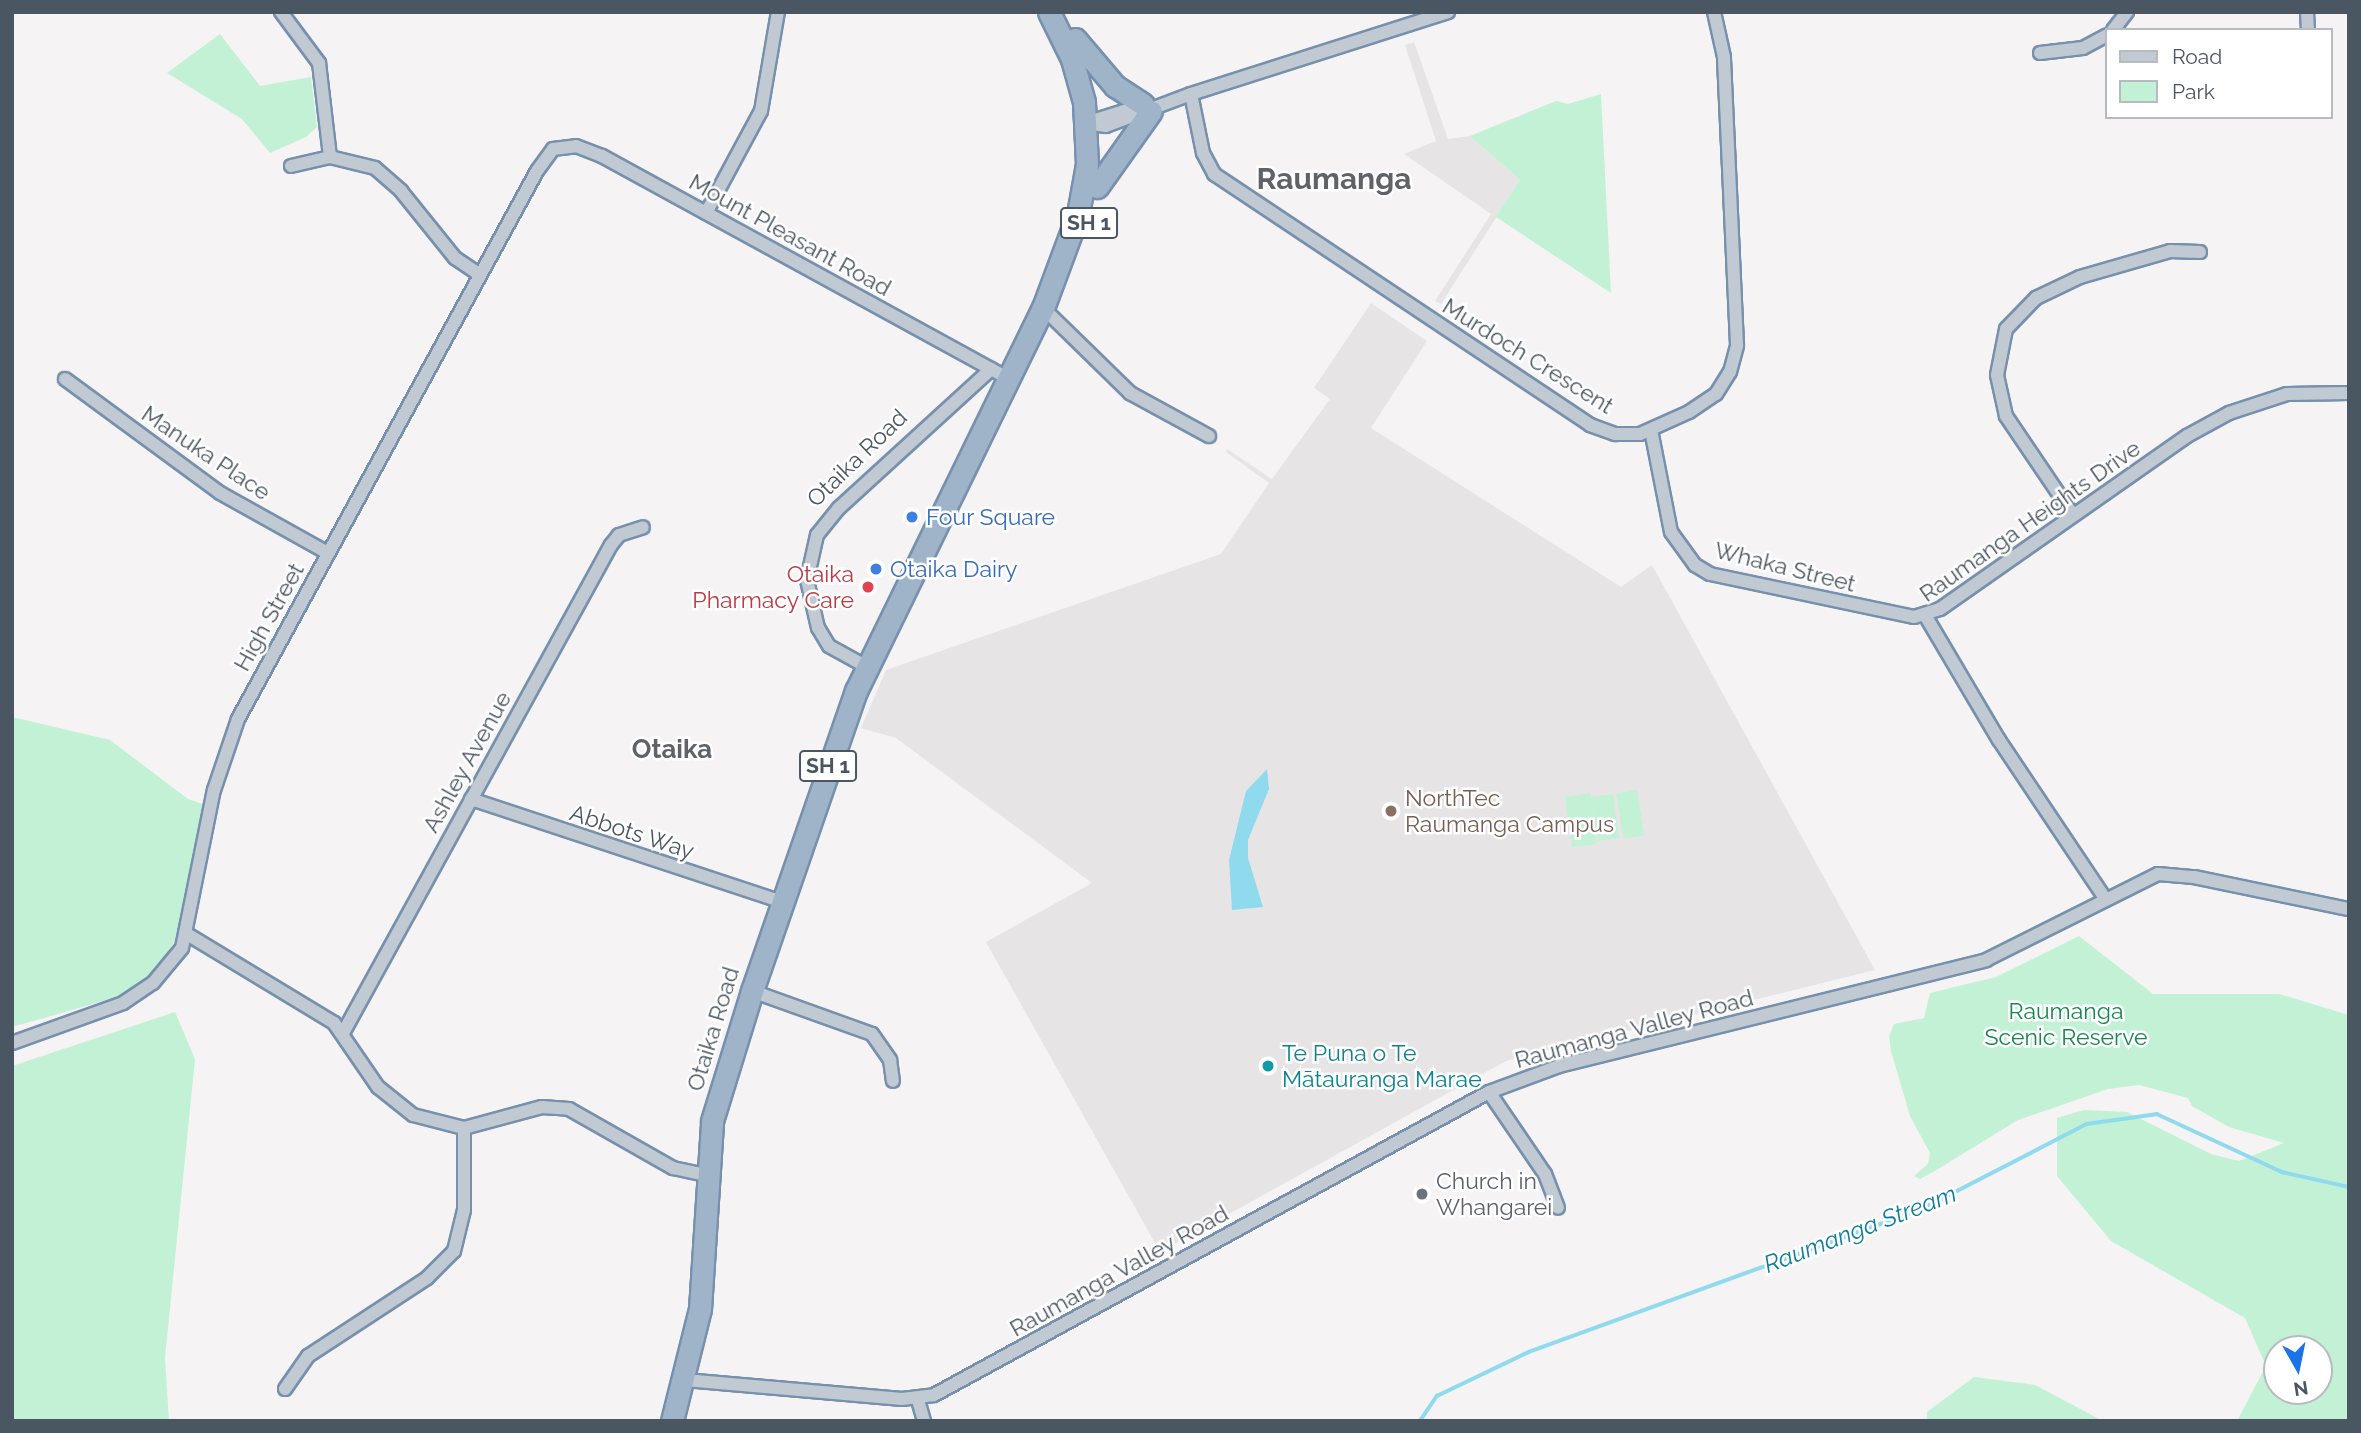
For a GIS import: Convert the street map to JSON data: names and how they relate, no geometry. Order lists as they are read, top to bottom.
{
  "streets": {
    "highway": ["SH 1", "Otaika Road"],
    "street": [
      "Mount Pleasant Road",
      "Murdoch Crescent",
      "Manuka Place",
      "Raumanga Heights Drive",
      "Whaka Street",
      "High Street",
      "Ashley Avenue",
      "Abbots Way",
      "Raumanga Valley Road"
    ]
  },
  "crossings": [
    ["Mount Pleasant Road", "Otaika Road"],
    ["Mount Pleasant Road", "High Street"],
    ["Murdoch Crescent", "Whaka Street"],
    ["Manuka Place", "High Street"],
    ["Otaika Road", "Abbots Way"],
    ["Otaika Road", "Raumanga Valley Road"],
    ["Raumanga Heights Drive", "Whaka Street"],
    ["Raumanga Heights Drive", "Raumanga Valley Road"],
    ["Ashley Avenue", "Abbots Way"]
  ],
  "districts": ["Raumanga", "Otaika"],
  "water": ["Raumanga Stream"],
  "parks": ["Raumanga Scenic Reserve"],
  "places": [
    "Four Square",
    "Otaika Dairy",
    "Otaika Pharmacy Care",
    "NorthTec Raumanga Campus",
    "Te Puna o Te Mātauranga Marae",
    "Church in Whangarei"
  ],
  "legend": ["Road", "Park"],
  "north": "bottom"
}
